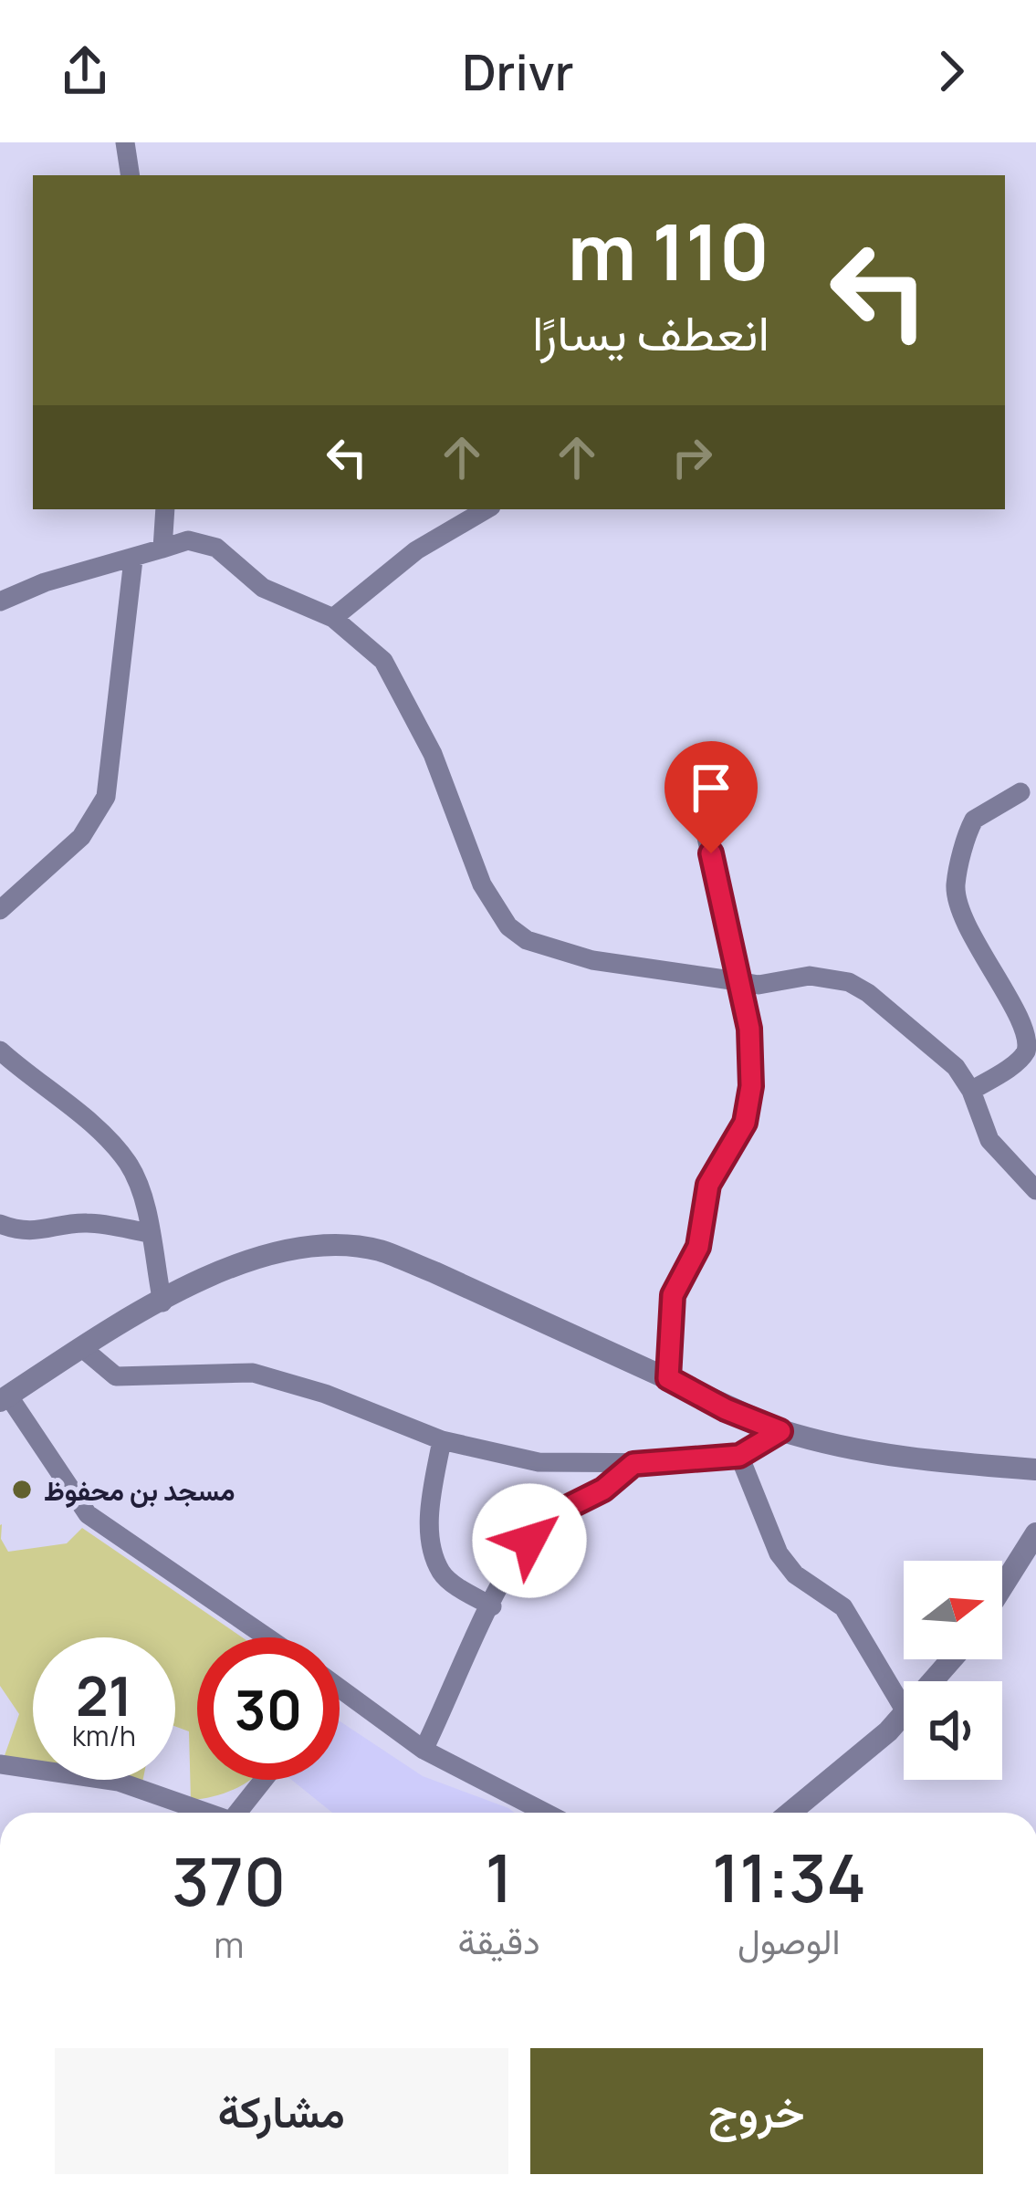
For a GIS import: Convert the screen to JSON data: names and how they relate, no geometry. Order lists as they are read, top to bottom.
{
  "places": ["مسجد بن محفوظ"],
  "north": "right",
  "page": {
    "header": "Drivr",
    "turn": ["110 m", "انعطف يسارًا"],
    "speed": "21 km/h",
    "limit": "30",
    "eta": [
      "11:34",
      "الوصول",
      "1",
      "دقيقة",
      "370",
      "m"
    ],
    "buttons": ["خروج", "مشاركة"]
  }
}
